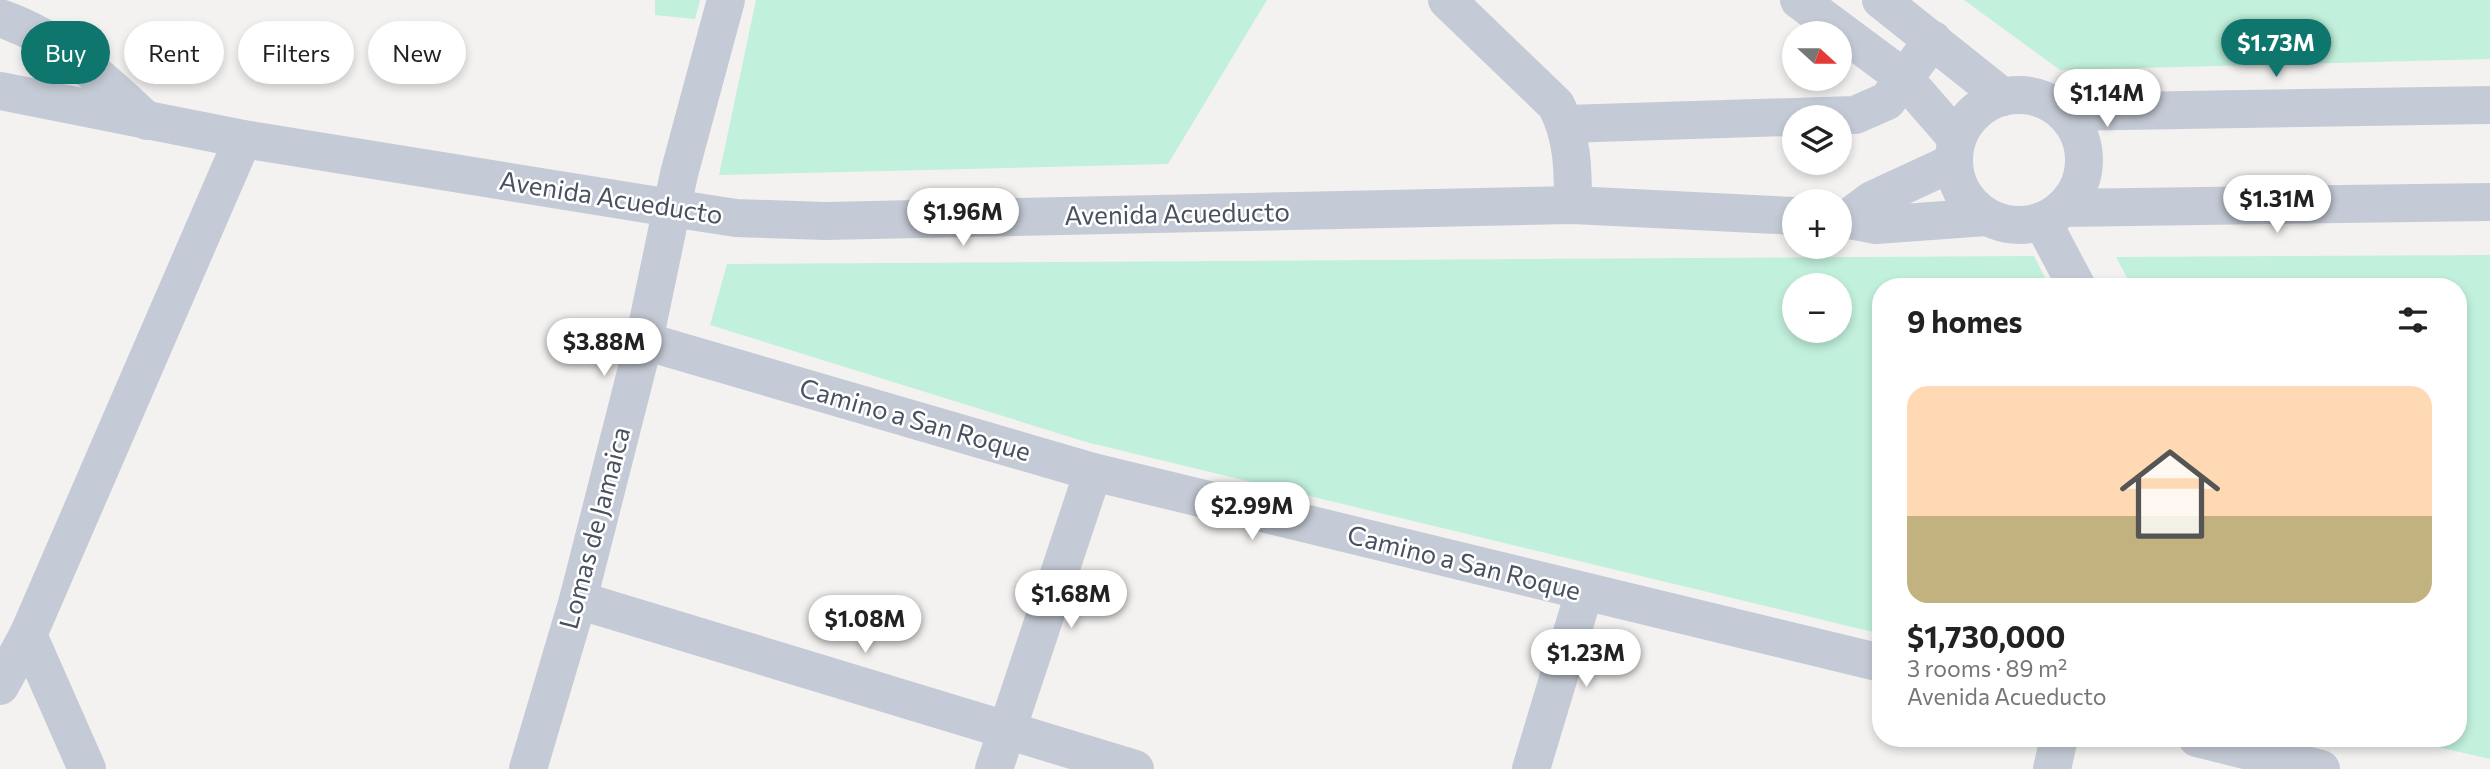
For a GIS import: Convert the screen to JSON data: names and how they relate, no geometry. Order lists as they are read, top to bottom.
{
  "streets": {
    "street": ["Avenida Acueducto", "Camino a San Roque", "Lomas de Jamaica"]
  },
  "crossings": [
    ["Avenida Acueducto", "Lomas de Jamaica"],
    ["Camino a San Roque", "Lomas de Jamaica"]
  ],
  "north": "right",
  "page": {
    "price": [
      "$1.73M",
      "$1.14M",
      "$1.31M",
      "$1.96M",
      "$3.88M",
      "$2.99M",
      "$1.68M",
      "$1.08M",
      "$1.23M"
    ],
    "map_buttons": ["+", "−"],
    "chip": [
      "Buy",
      "Rent",
      "Filters",
      "New"
    ],
    "heading": "9 homes",
    "list": [
      {
        "name": "$1,730,000",
        "note": "3 rooms · 89 m² · Avenida Acueducto"
      }
    ]
  }
}
